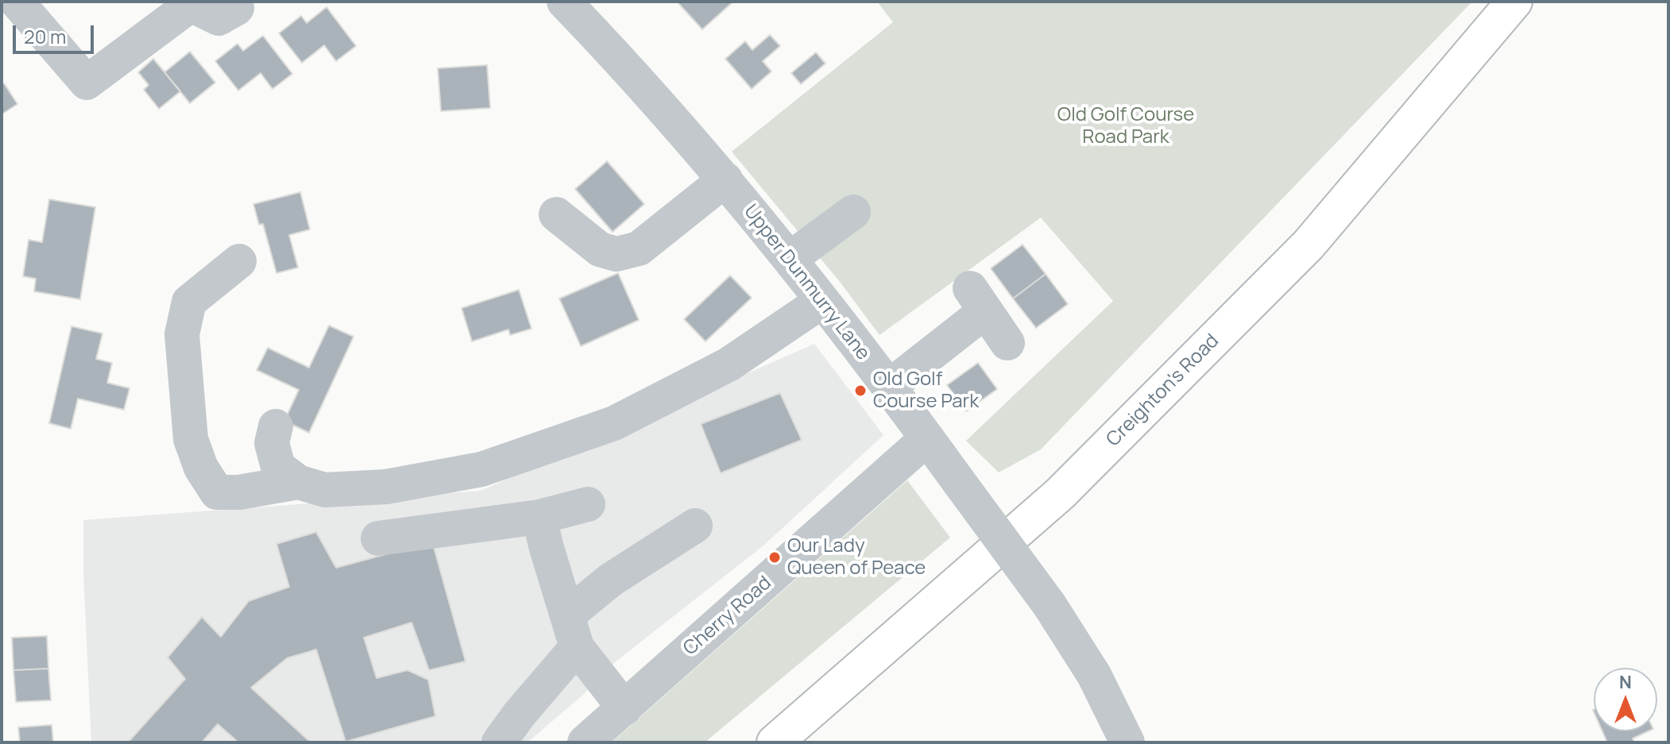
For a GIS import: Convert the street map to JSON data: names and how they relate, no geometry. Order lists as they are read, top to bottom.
{
  "streets": {
    "highway": ["Creighton's Road"],
    "street": ["Upper Dunmurry Lane", "Cherry Road"]
  },
  "crossings": [
    ["Upper Dunmurry Lane", "Cherry Road"]
  ],
  "parks": ["Old Golf Course Road Park"],
  "places": ["Old Golf Course Park", "Our Lady Queen of Peace"],
  "scale_bar": "20 m",
  "north": "top"
}
